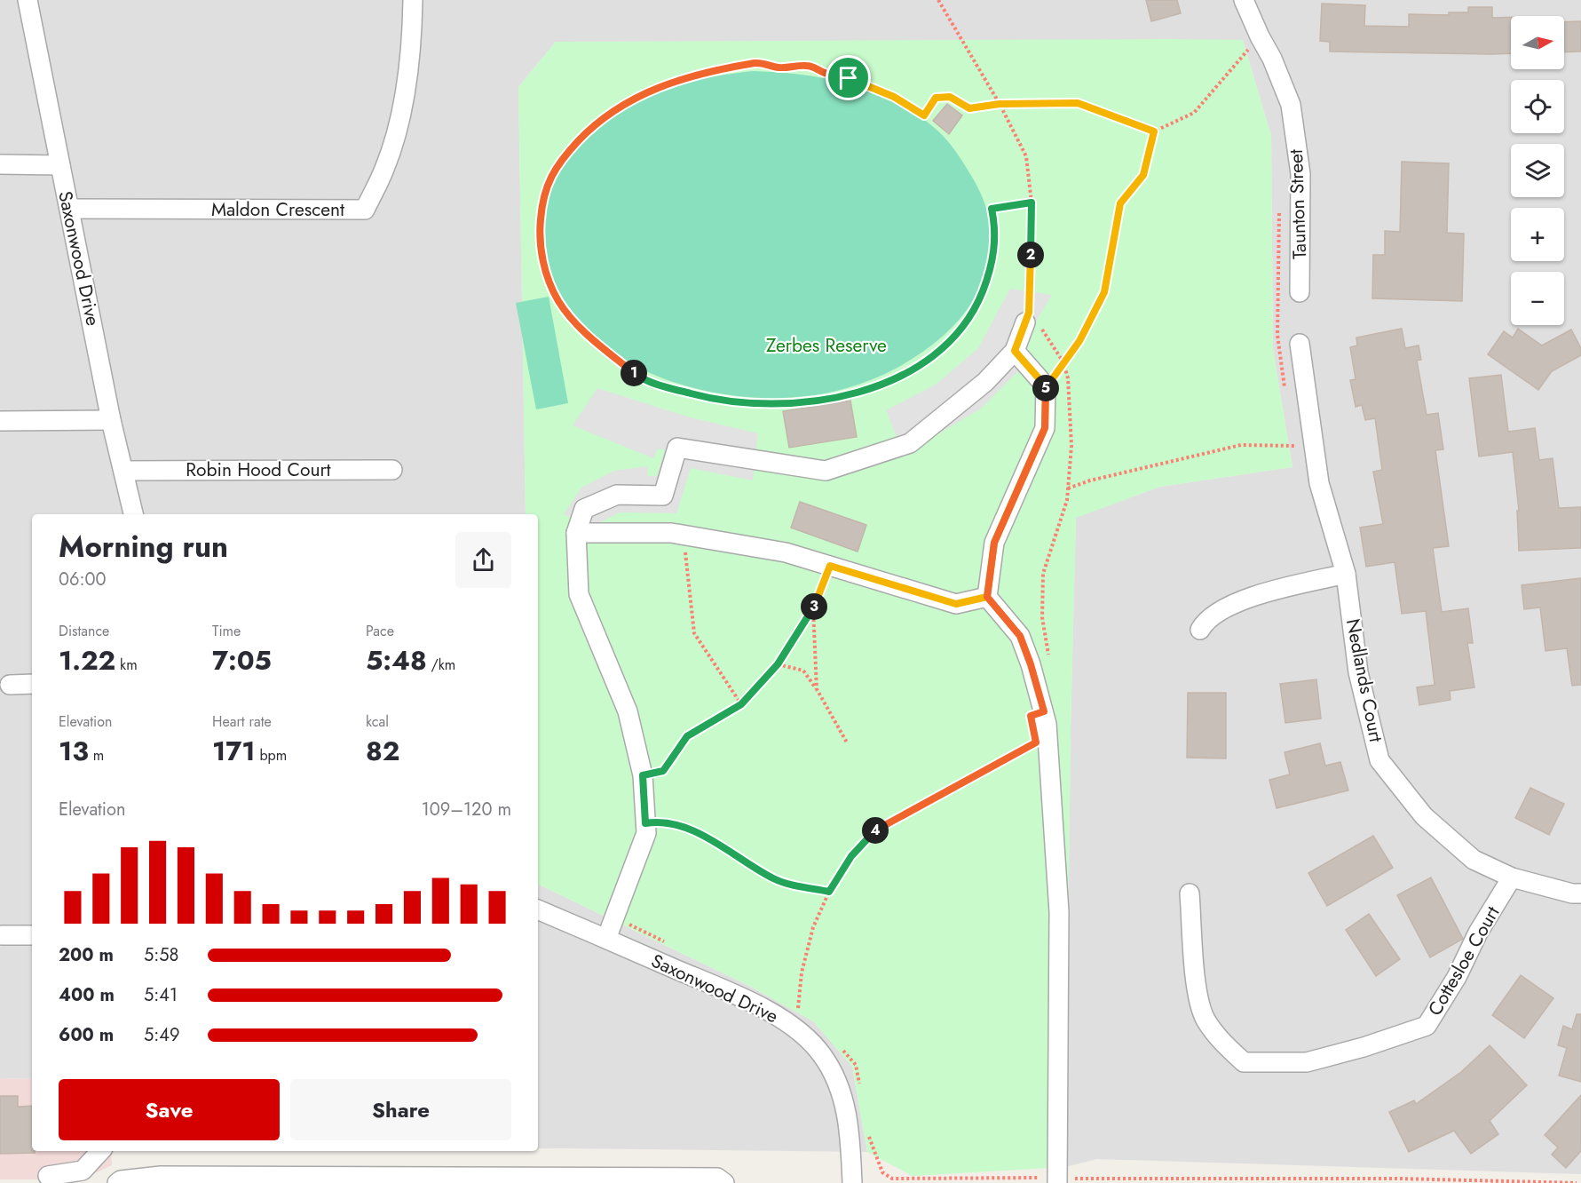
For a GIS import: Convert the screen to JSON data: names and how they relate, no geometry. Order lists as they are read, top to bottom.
{
  "streets": {
    "street": [
      "Taunton Street",
      "Maldon Crescent",
      "Saxonwood Drive",
      "Robin Hood Court",
      "Nedlands Court",
      "Cottesloe Court"
    ]
  },
  "crossings": [
    ["Maldon Crescent", "Saxonwood Drive"],
    ["Saxonwood Drive", "Robin Hood Court"],
    ["Nedlands Court", "Cottesloe Court"]
  ],
  "parks": ["Zerbes Reserve"],
  "north": "right",
  "page": {
    "map_buttons": ["+", "−"],
    "pins": [
      "2",
      "1",
      "5",
      "3",
      "4"
    ],
    "heading": ["Morning run", "06:00"],
    "stats": [
      ["Distance", "1.22 km"],
      ["Time", "7:05"],
      ["Pace", "5:48 /km"],
      ["Elevation", "13 m"],
      ["Heart rate", "171 bpm"],
      ["kcal", "82"]
    ],
    "chart": ["Elevation", "109–120 m"],
    "list": [
      {
        "name": "200 m",
        "note": "5:58"
      },
      {
        "name": "400 m",
        "note": "5:41"
      },
      {
        "name": "600 m",
        "note": "5:49"
      }
    ],
    "buttons": ["Save", "Share"]
  }
}
